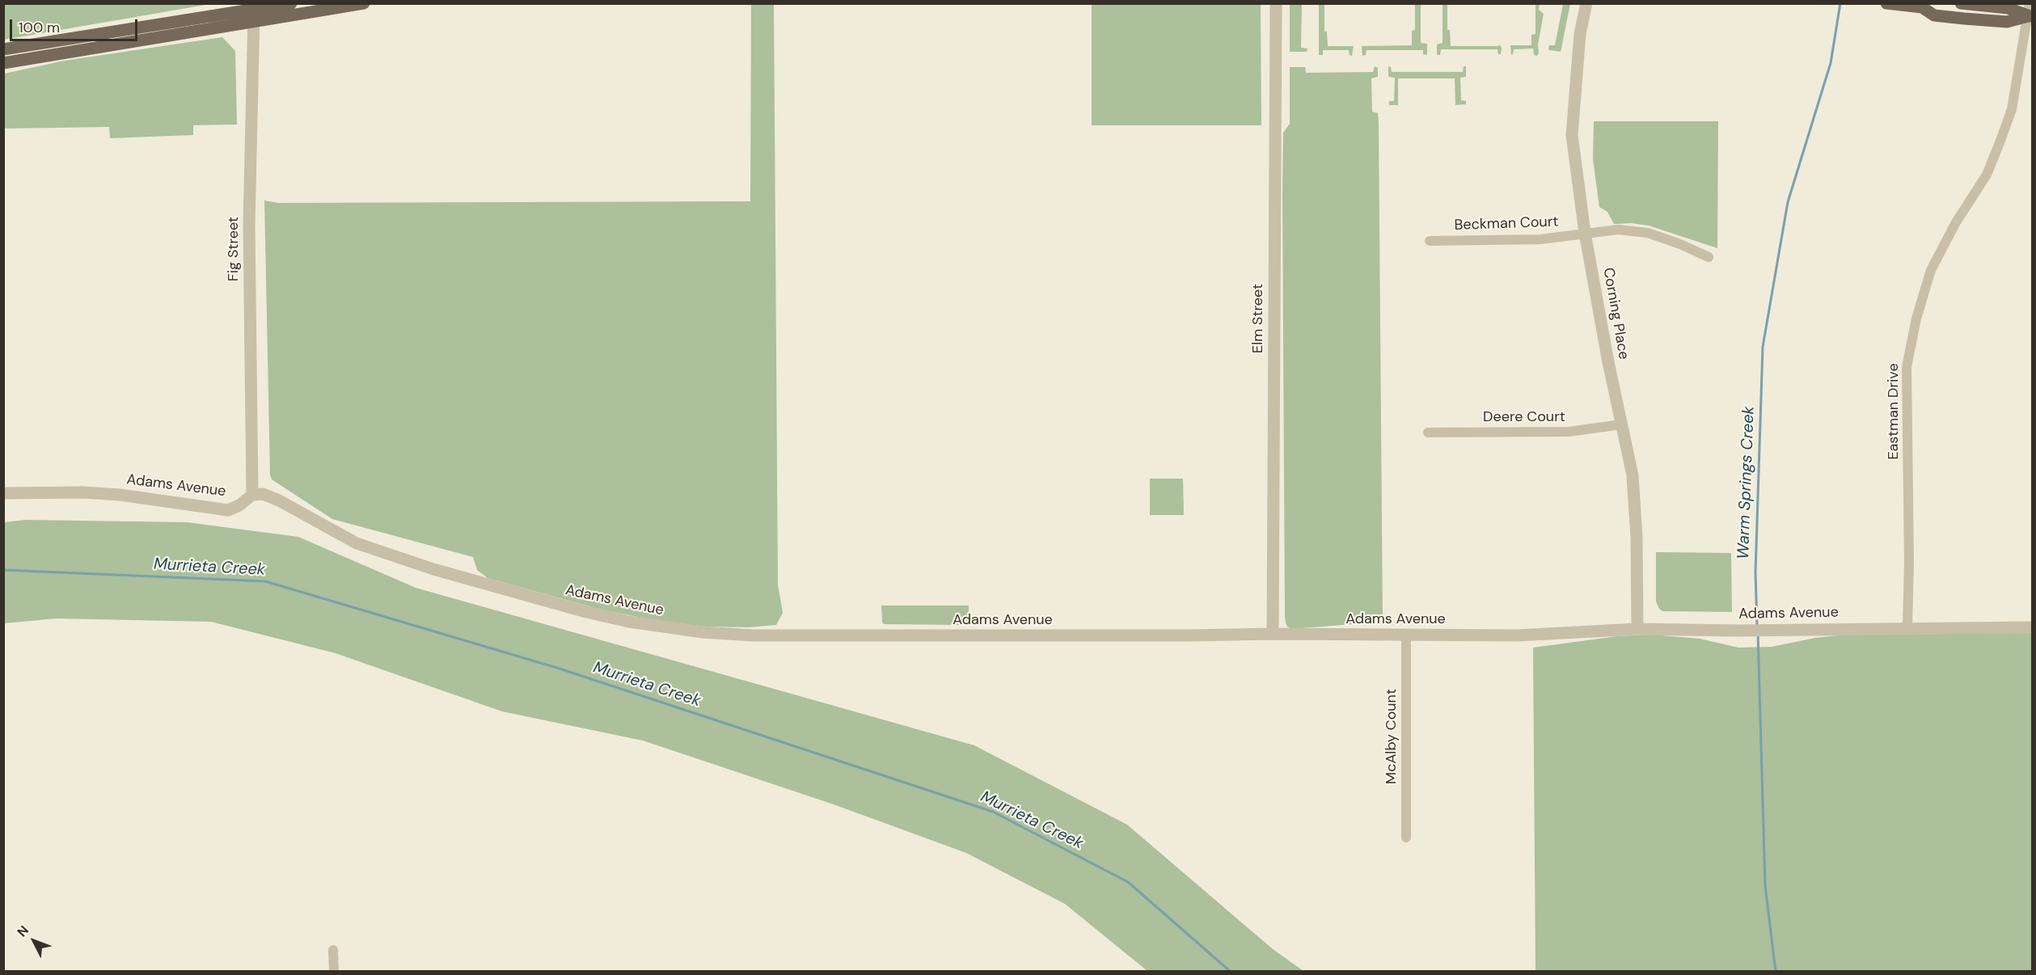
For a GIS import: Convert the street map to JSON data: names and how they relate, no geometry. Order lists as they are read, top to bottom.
{
  "streets": {
    "street": [
      "Beckman Court",
      "Fig Street",
      "Corning Place",
      "Elm Street",
      "Eastman Drive",
      "Deere Court",
      "Adams Avenue",
      "McAlby Count"
    ]
  },
  "crossings": [
    ["Beckman Court", "Corning Place"],
    ["Fig Street", "Adams Avenue"],
    ["Corning Place", "Deere Court"],
    ["Corning Place", "Adams Avenue"],
    ["Elm Street", "Adams Avenue"],
    ["Eastman Drive", "Adams Avenue"],
    ["Adams Avenue", "McAlby Count"]
  ],
  "water": ["Warm Springs Creek", "Murrieta Creek"],
  "scale_bar": "100 m",
  "north": "top left"
}
